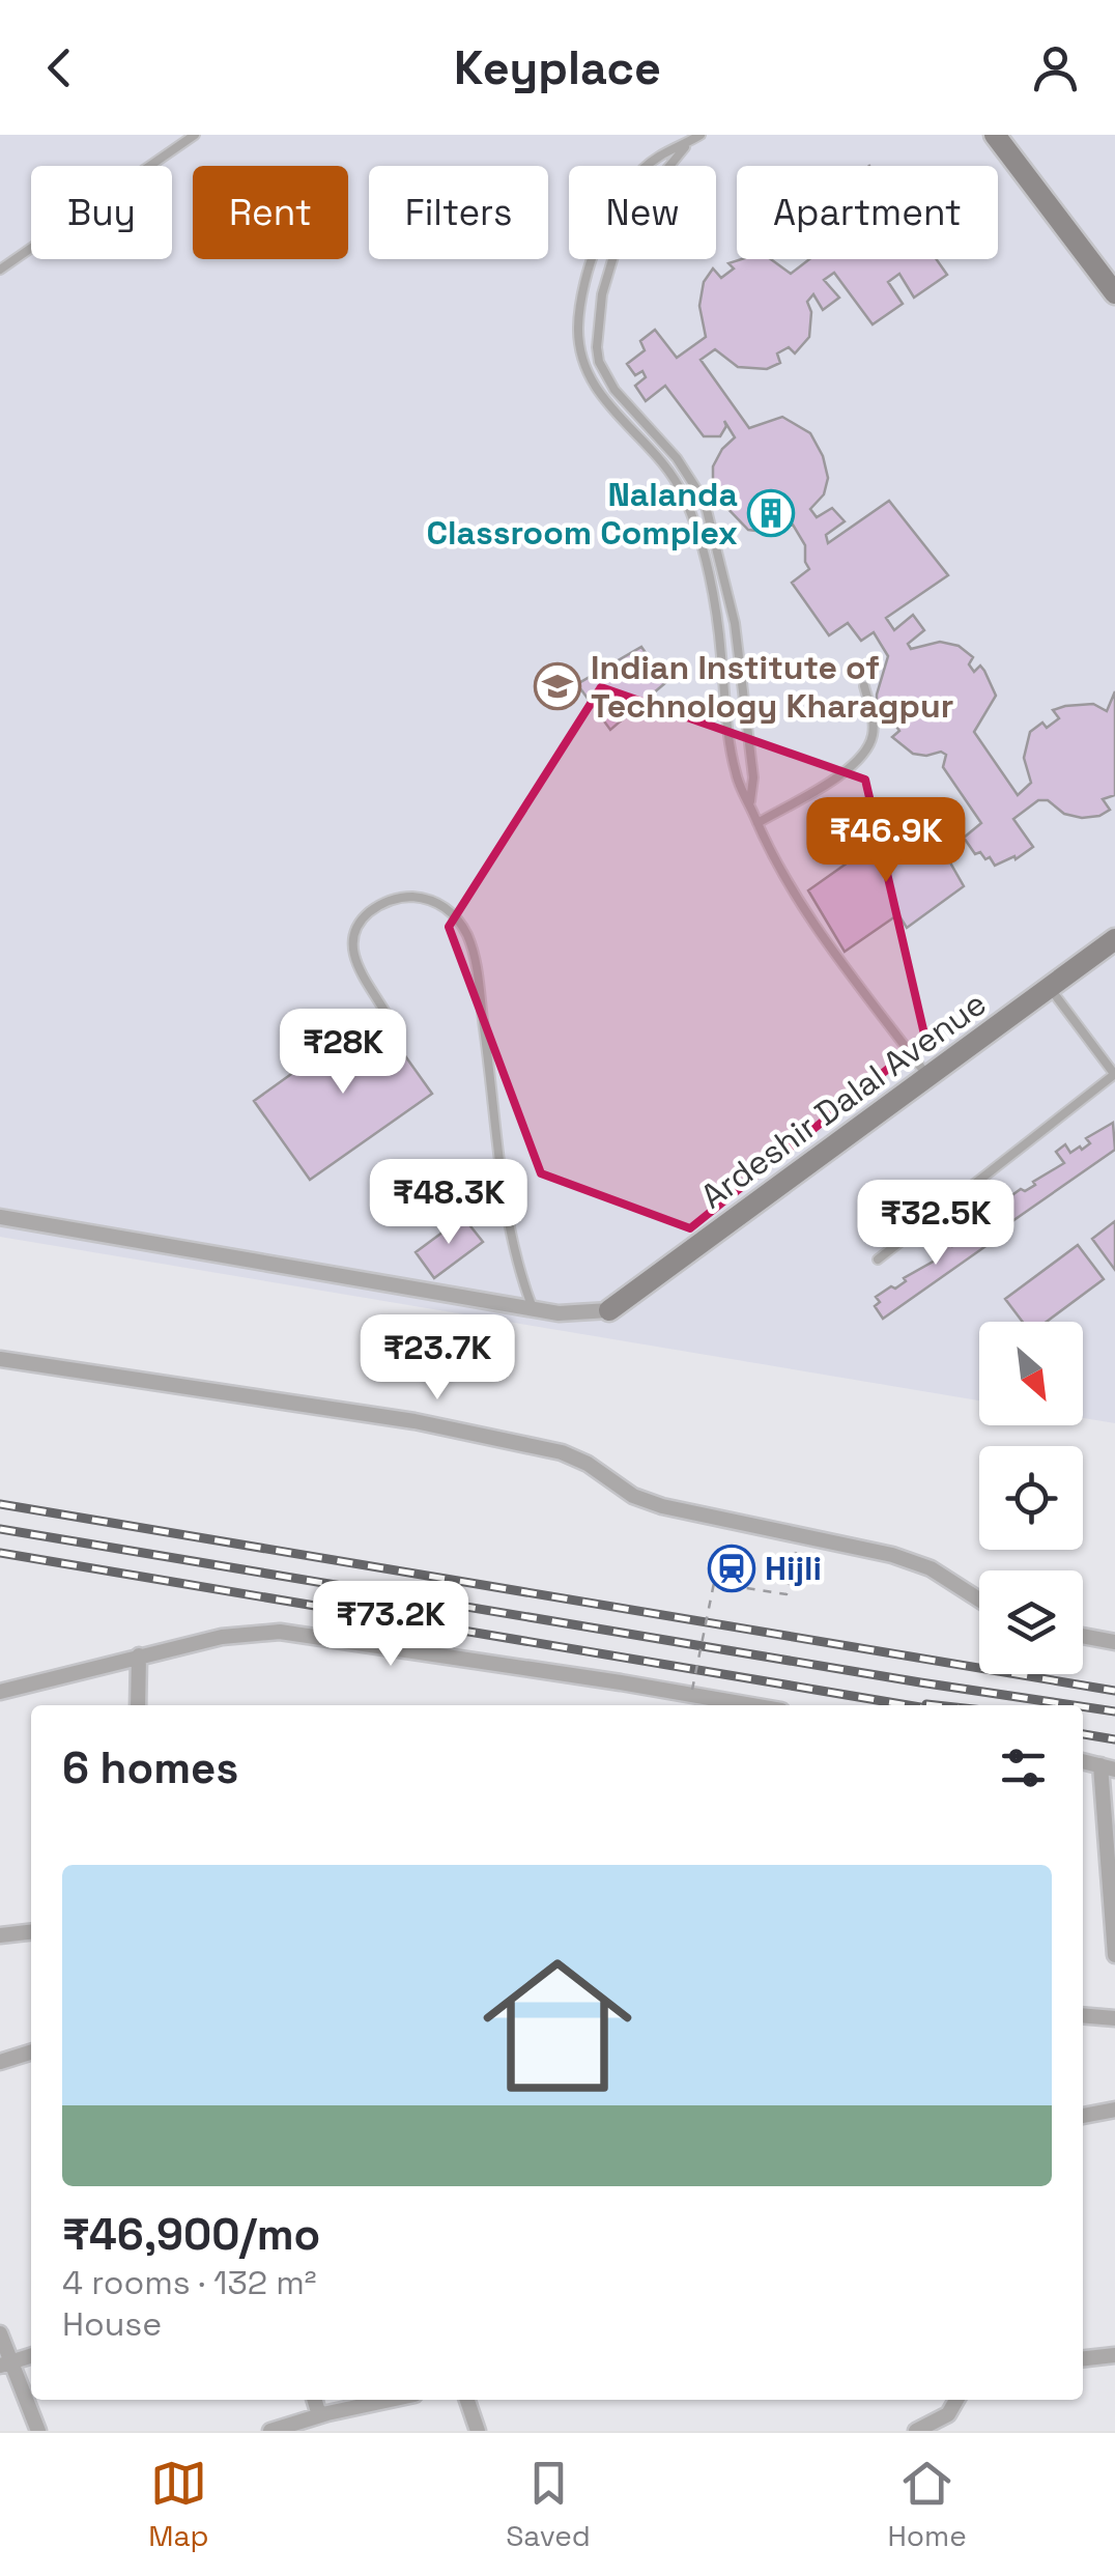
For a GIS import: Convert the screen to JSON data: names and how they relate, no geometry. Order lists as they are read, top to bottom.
{
  "streets": {
    "street": ["Ardeshir Dalal Avenue"]
  },
  "places": {
    "building": ["Nalanda Classroom Complex"],
    "school or university": ["Indian Institute of Technology Kharagpur"],
    "station": ["Hijli"]
  },
  "north": "bottom right",
  "page": {
    "header": "Keyplace",
    "chip": [
      "Buy",
      "Rent",
      "Filters",
      "New",
      "Apartment"
    ],
    "price": [
      "₹46.9K",
      "₹28K",
      "₹48.3K",
      "₹32.5K",
      "₹23.7K",
      "₹73.2K"
    ],
    "heading": "6 homes",
    "list": [
      {
        "name": "₹46,900/mo",
        "note": "4 rooms · 132 m² · House"
      }
    ],
    "tabs": ["Map", "Saved", "Home"]
  }
}
